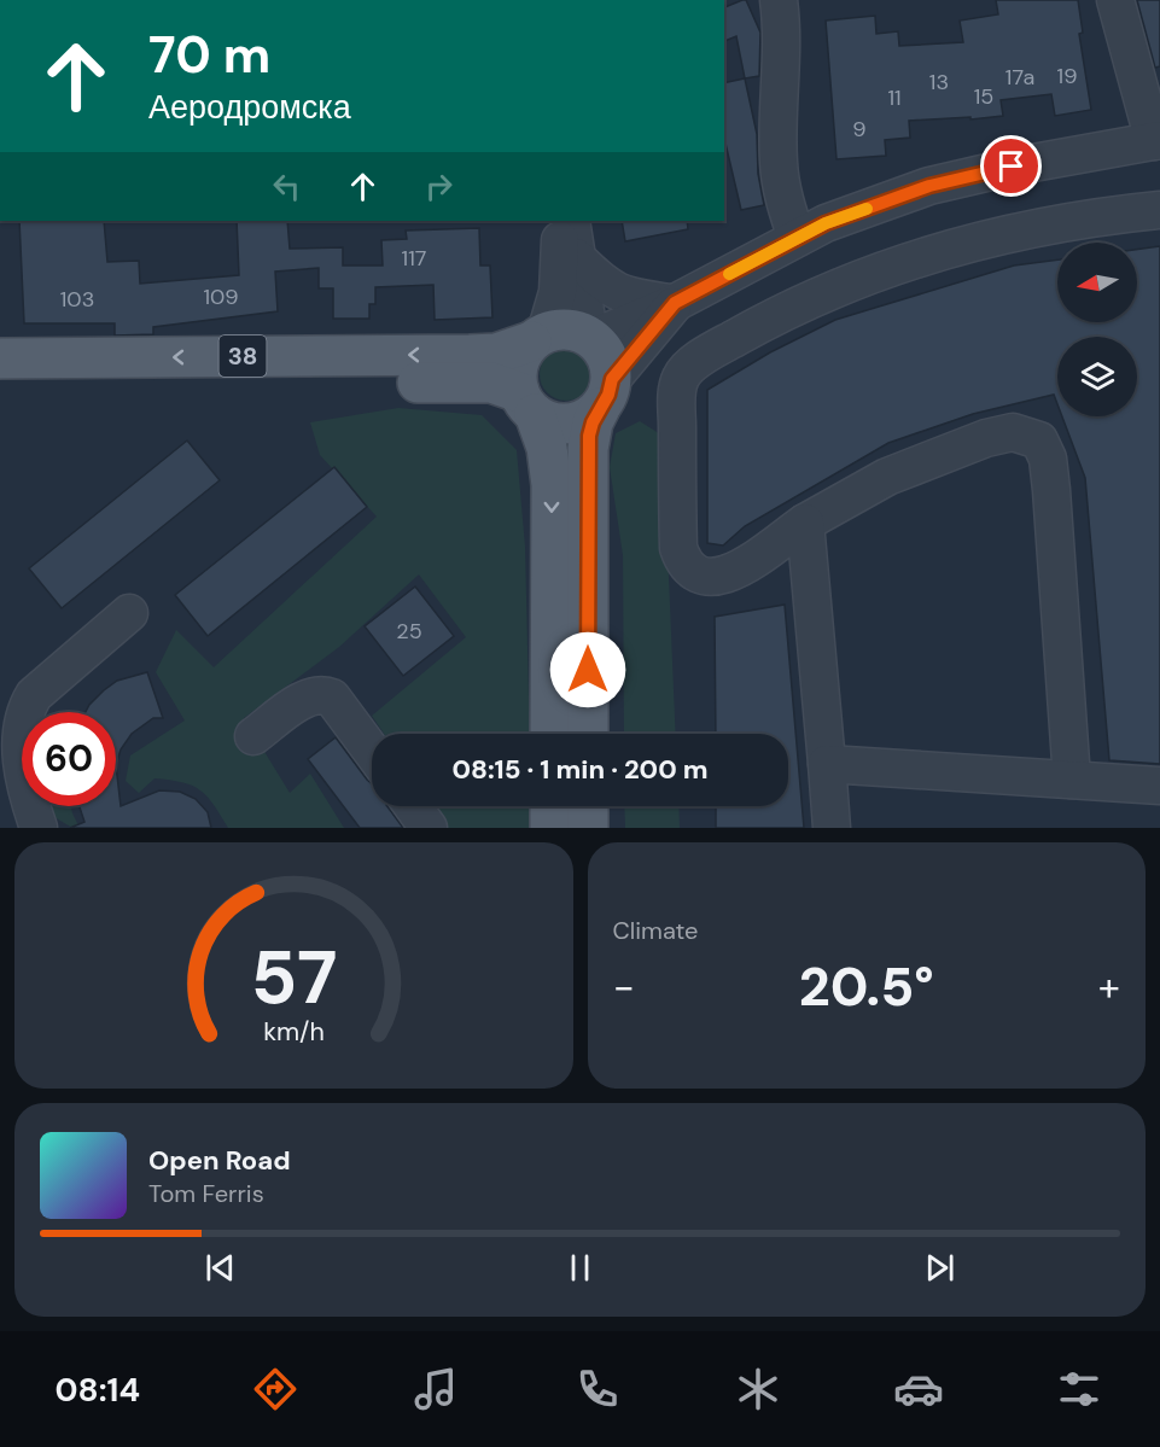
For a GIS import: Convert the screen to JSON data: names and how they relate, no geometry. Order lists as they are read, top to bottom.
{
  "streets": {
    "main road": ["38"]
  },
  "house_numbers": [
    "19",
    "17a",
    "13",
    "15",
    "11",
    "9",
    "117",
    "109",
    "103",
    "25"
  ],
  "north": "left",
  "page": {
    "turn": ["70 m", "Аеродромска"],
    "limit": "60",
    "trip": "08:15 · 1 min · 200 m",
    "tile": "Climate",
    "heat": ["−", "20.5°", "+"],
    "song": ["Open Road", "Tom Ferris"],
    "tabs": "08:14",
    "gauge": ["57", "km/h"]
  }
}
